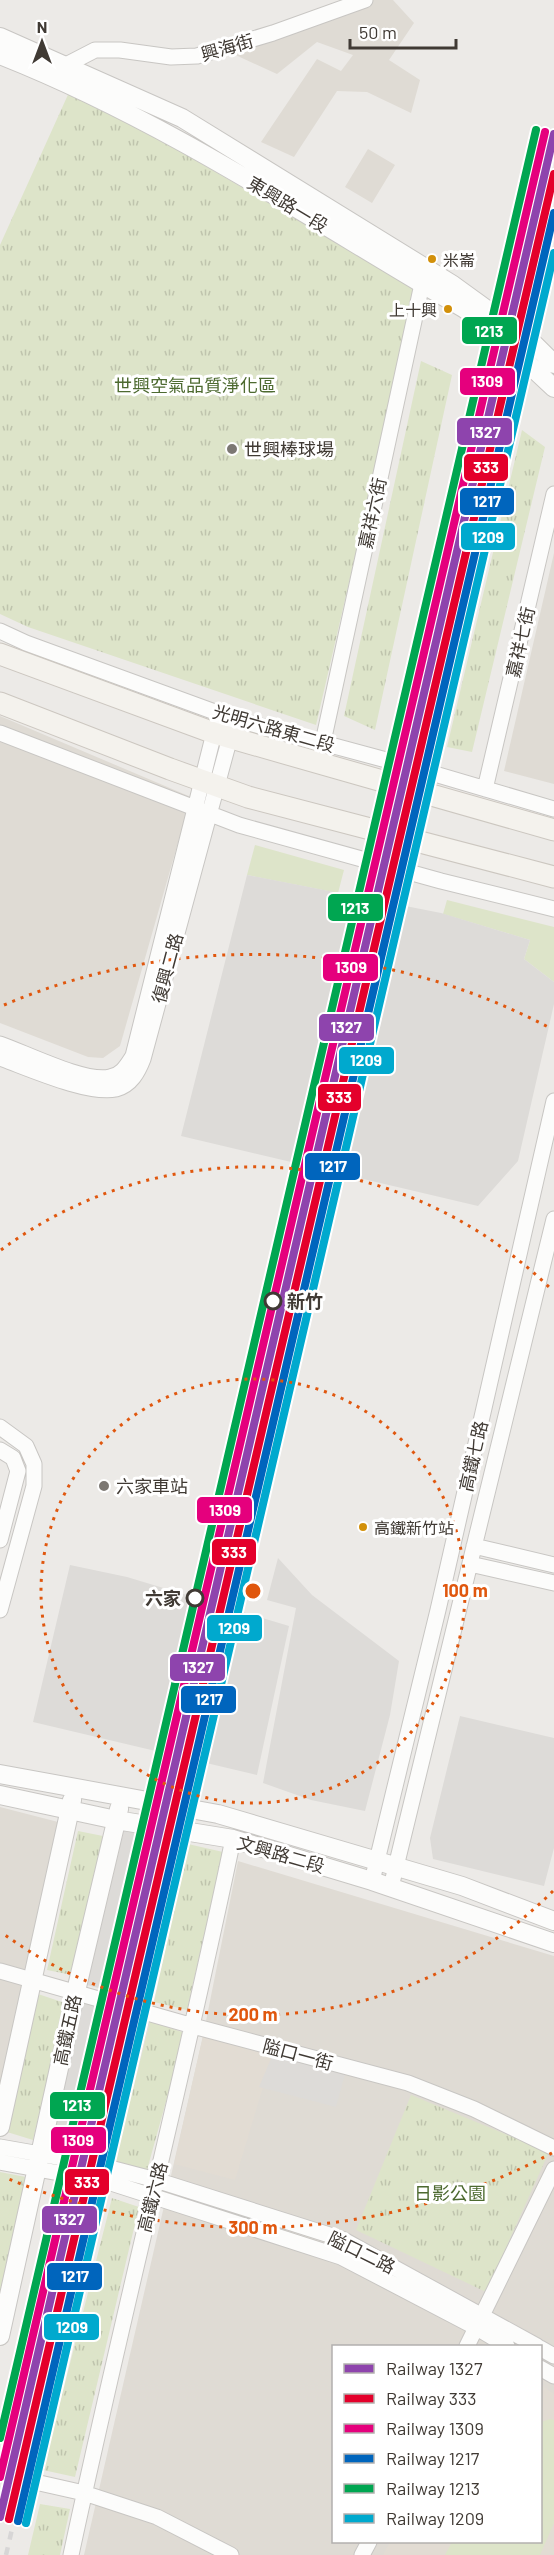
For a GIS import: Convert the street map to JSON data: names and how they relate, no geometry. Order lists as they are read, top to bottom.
{
  "streets": {
    "main road": ["光明六路東二段"],
    "street": [
      "興海街",
      "東興路一段",
      "嘉祥六街",
      "嘉祥七街",
      "復興二路",
      "高鐵七路",
      "文興路二段",
      "高鐵五路",
      "隘口一街",
      "高鐵六路",
      "隘口二路"
    ]
  },
  "crossings": [
    ["興海街", "東興路一段"],
    ["東興路一段", "嘉祥六街"],
    ["嘉祥六街", "光明六路東二段"],
    ["嘉祥七街", "光明六路東二段"],
    ["光明六路東二段", "復興二路"],
    ["高鐵七路", "文興路二段"],
    ["文興路二段", "高鐵五路"],
    ["文興路二段", "高鐵六路"],
    ["高鐵五路", "隘口一街"],
    ["高鐵五路", "隘口二路"],
    ["隘口一街", "高鐵六路"],
    ["高鐵六路", "隘口二路"]
  ],
  "parks": ["世興空氣品質淨化區", "日影公園"],
  "places": [
    "米崙",
    "上十興",
    "世興棒球場",
    "新竹",
    "六家車站",
    "高鐵新竹站",
    "六家"
  ],
  "lines": [
    "rail line 1213",
    "rail line 1309",
    "rail line 1327",
    "rail line 333",
    "rail line 1217",
    "rail line 1209"
  ],
  "legend": [
    "Railway 1327",
    "Railway 333",
    "Railway 1309",
    "Railway 1217",
    "Railway 1213",
    "Railway 1209"
  ],
  "scale_bar": "50 m",
  "north": "top",
  "rings": ["100 m", "200 m", "300 m"]
}
